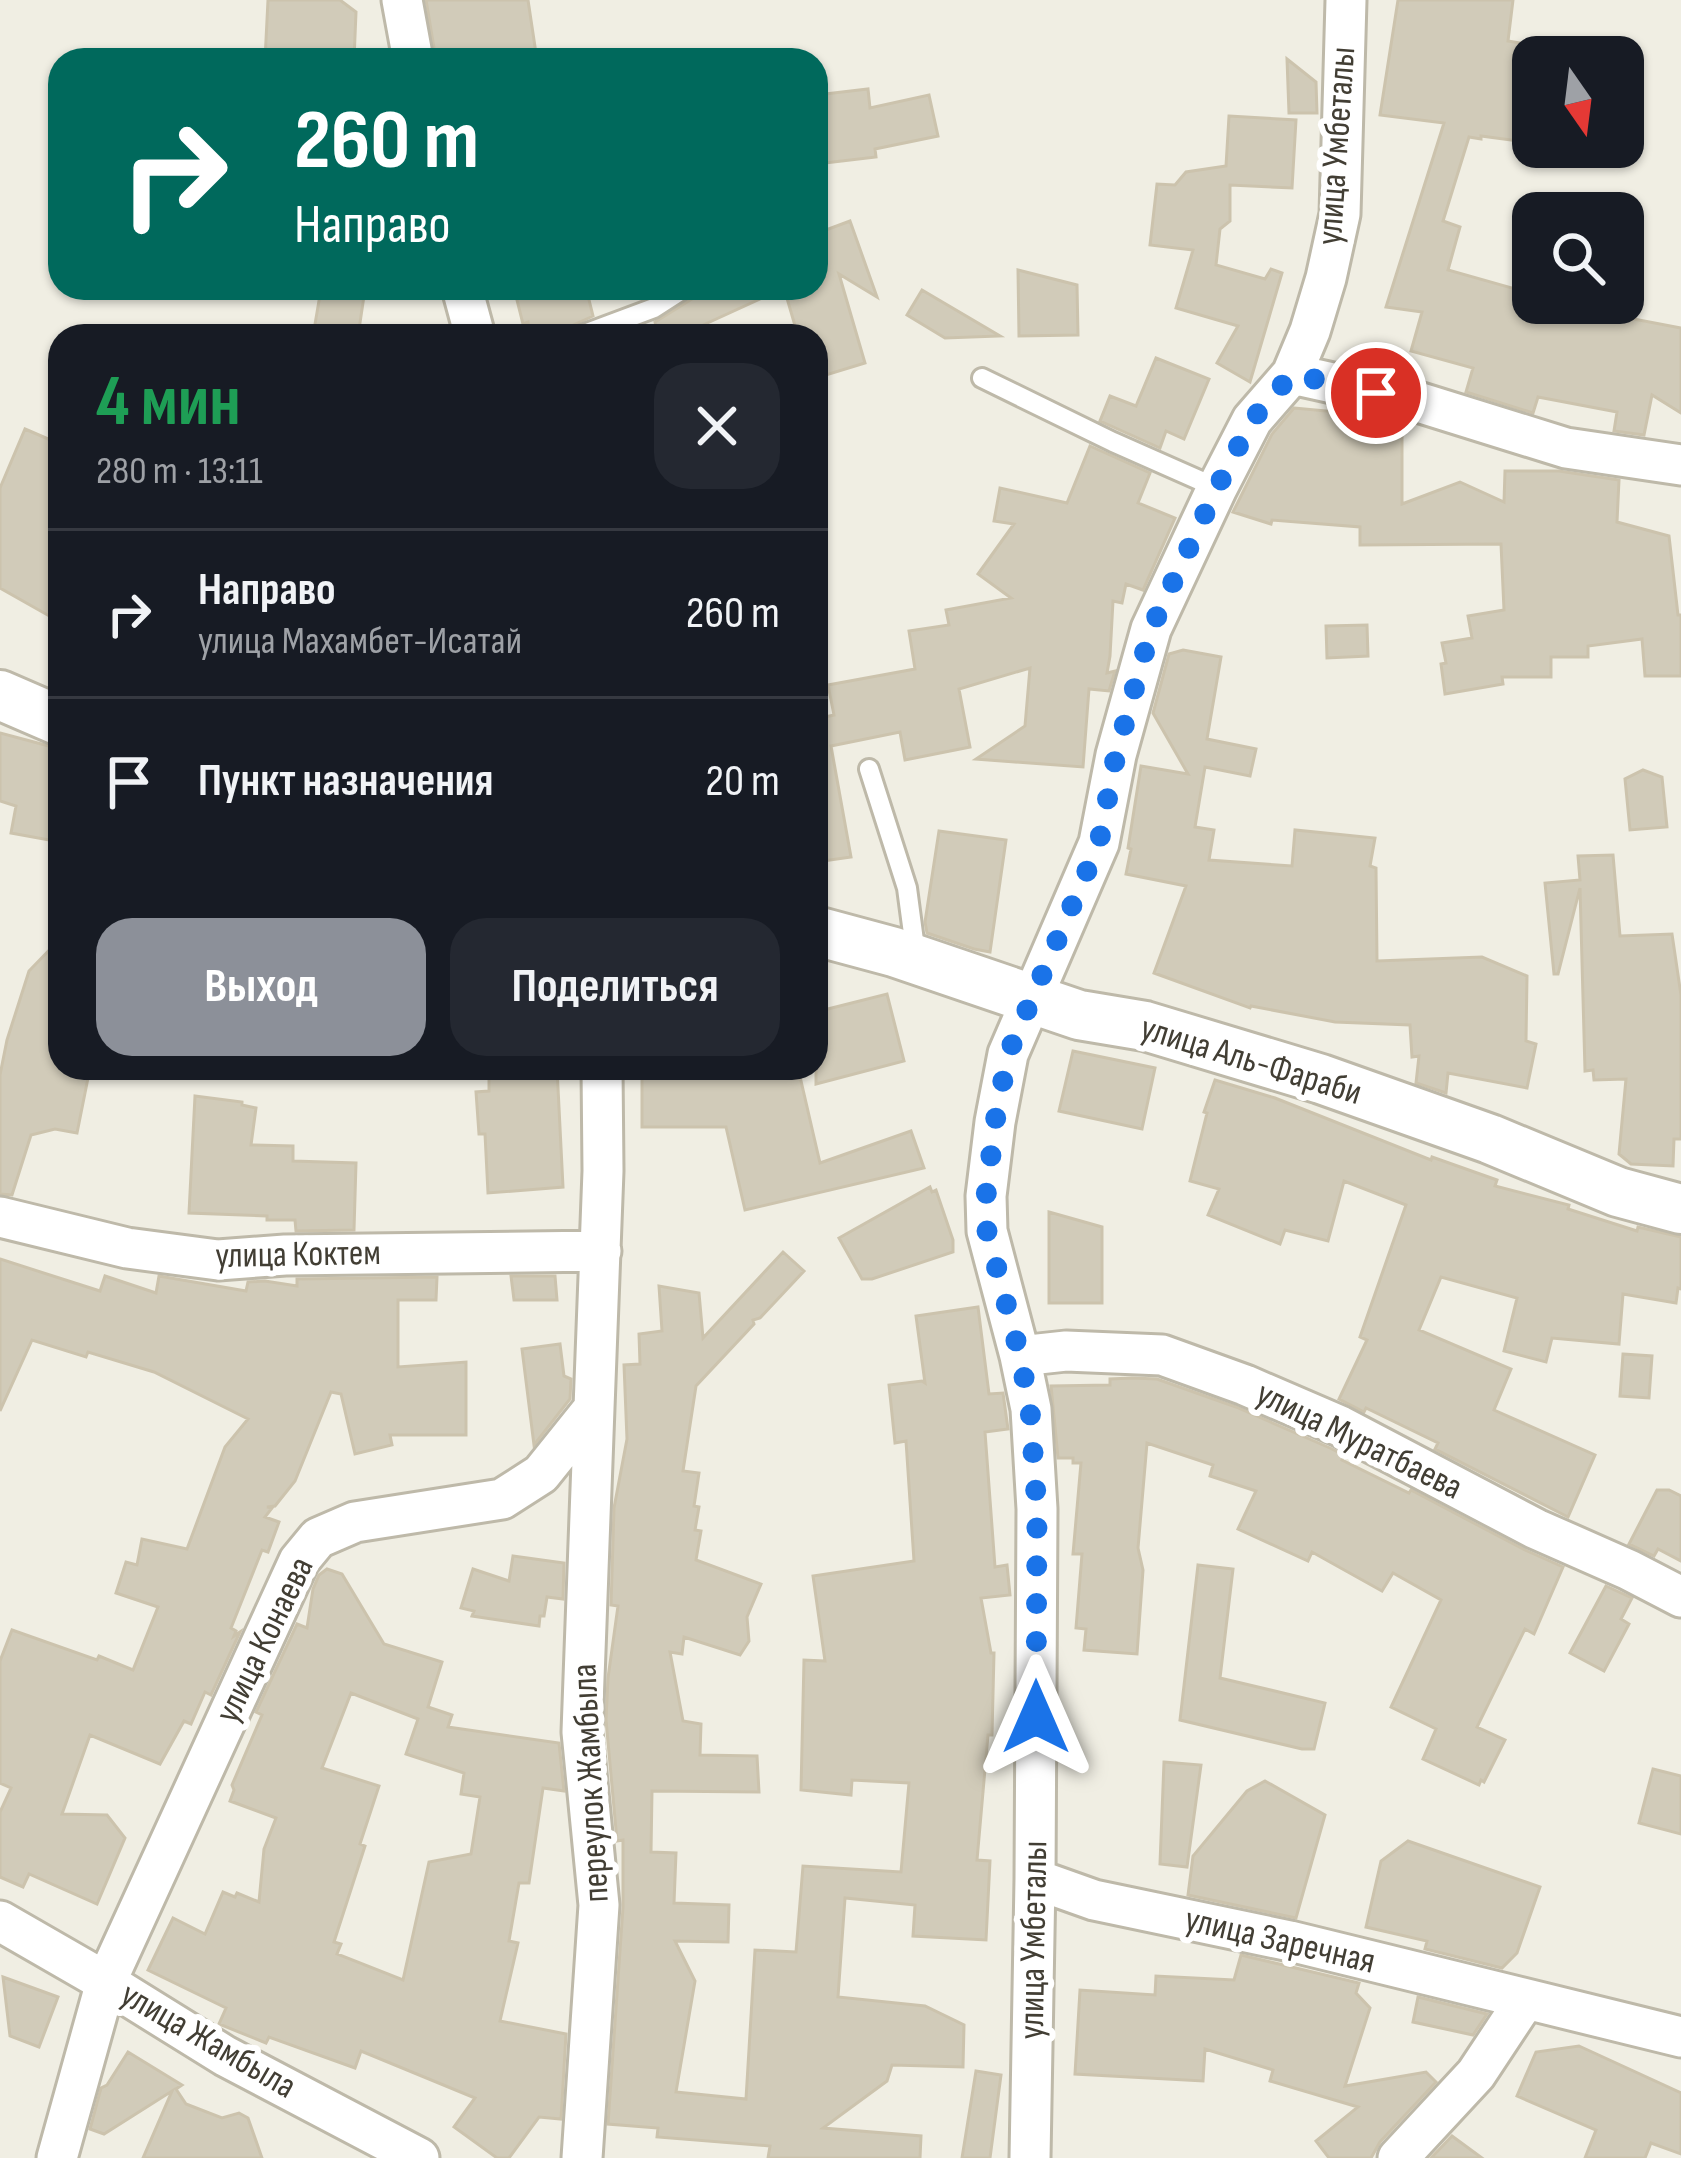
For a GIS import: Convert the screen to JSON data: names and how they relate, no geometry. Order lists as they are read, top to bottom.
{
  "streets": {
    "street": [
      "улица Умбеталы",
      "улица Аль-Фараби",
      "улица Коктем",
      "улица Муратбаева",
      "улица Конаева",
      "переулок Жамбыла",
      "улица Заречная",
      "улица Жамбыла"
    ]
  },
  "crossings": [
    ["улица Умбеталы", "улица Аль-Фараби"],
    ["улица Умбеталы", "улица Муратбаева"],
    ["улица Умбеталы", "улица Заречная"],
    ["улица Конаева", "переулок Жамбыла"],
    ["улица Конаева", "улица Жамбыла"]
  ],
  "north": "bottom",
  "page": {
    "turn": ["260 m", "Направо"],
    "heading": ["4 мин", "280 m · 13:11"],
    "list": [
      {
        "name": "Направо",
        "note": "улица Махамбет-Исатай",
        "value": "260 m"
      },
      {
        "name": "Пункт назначения",
        "value": "20 m"
      }
    ],
    "buttons": ["Выход", "Поделиться"]
  }
}
